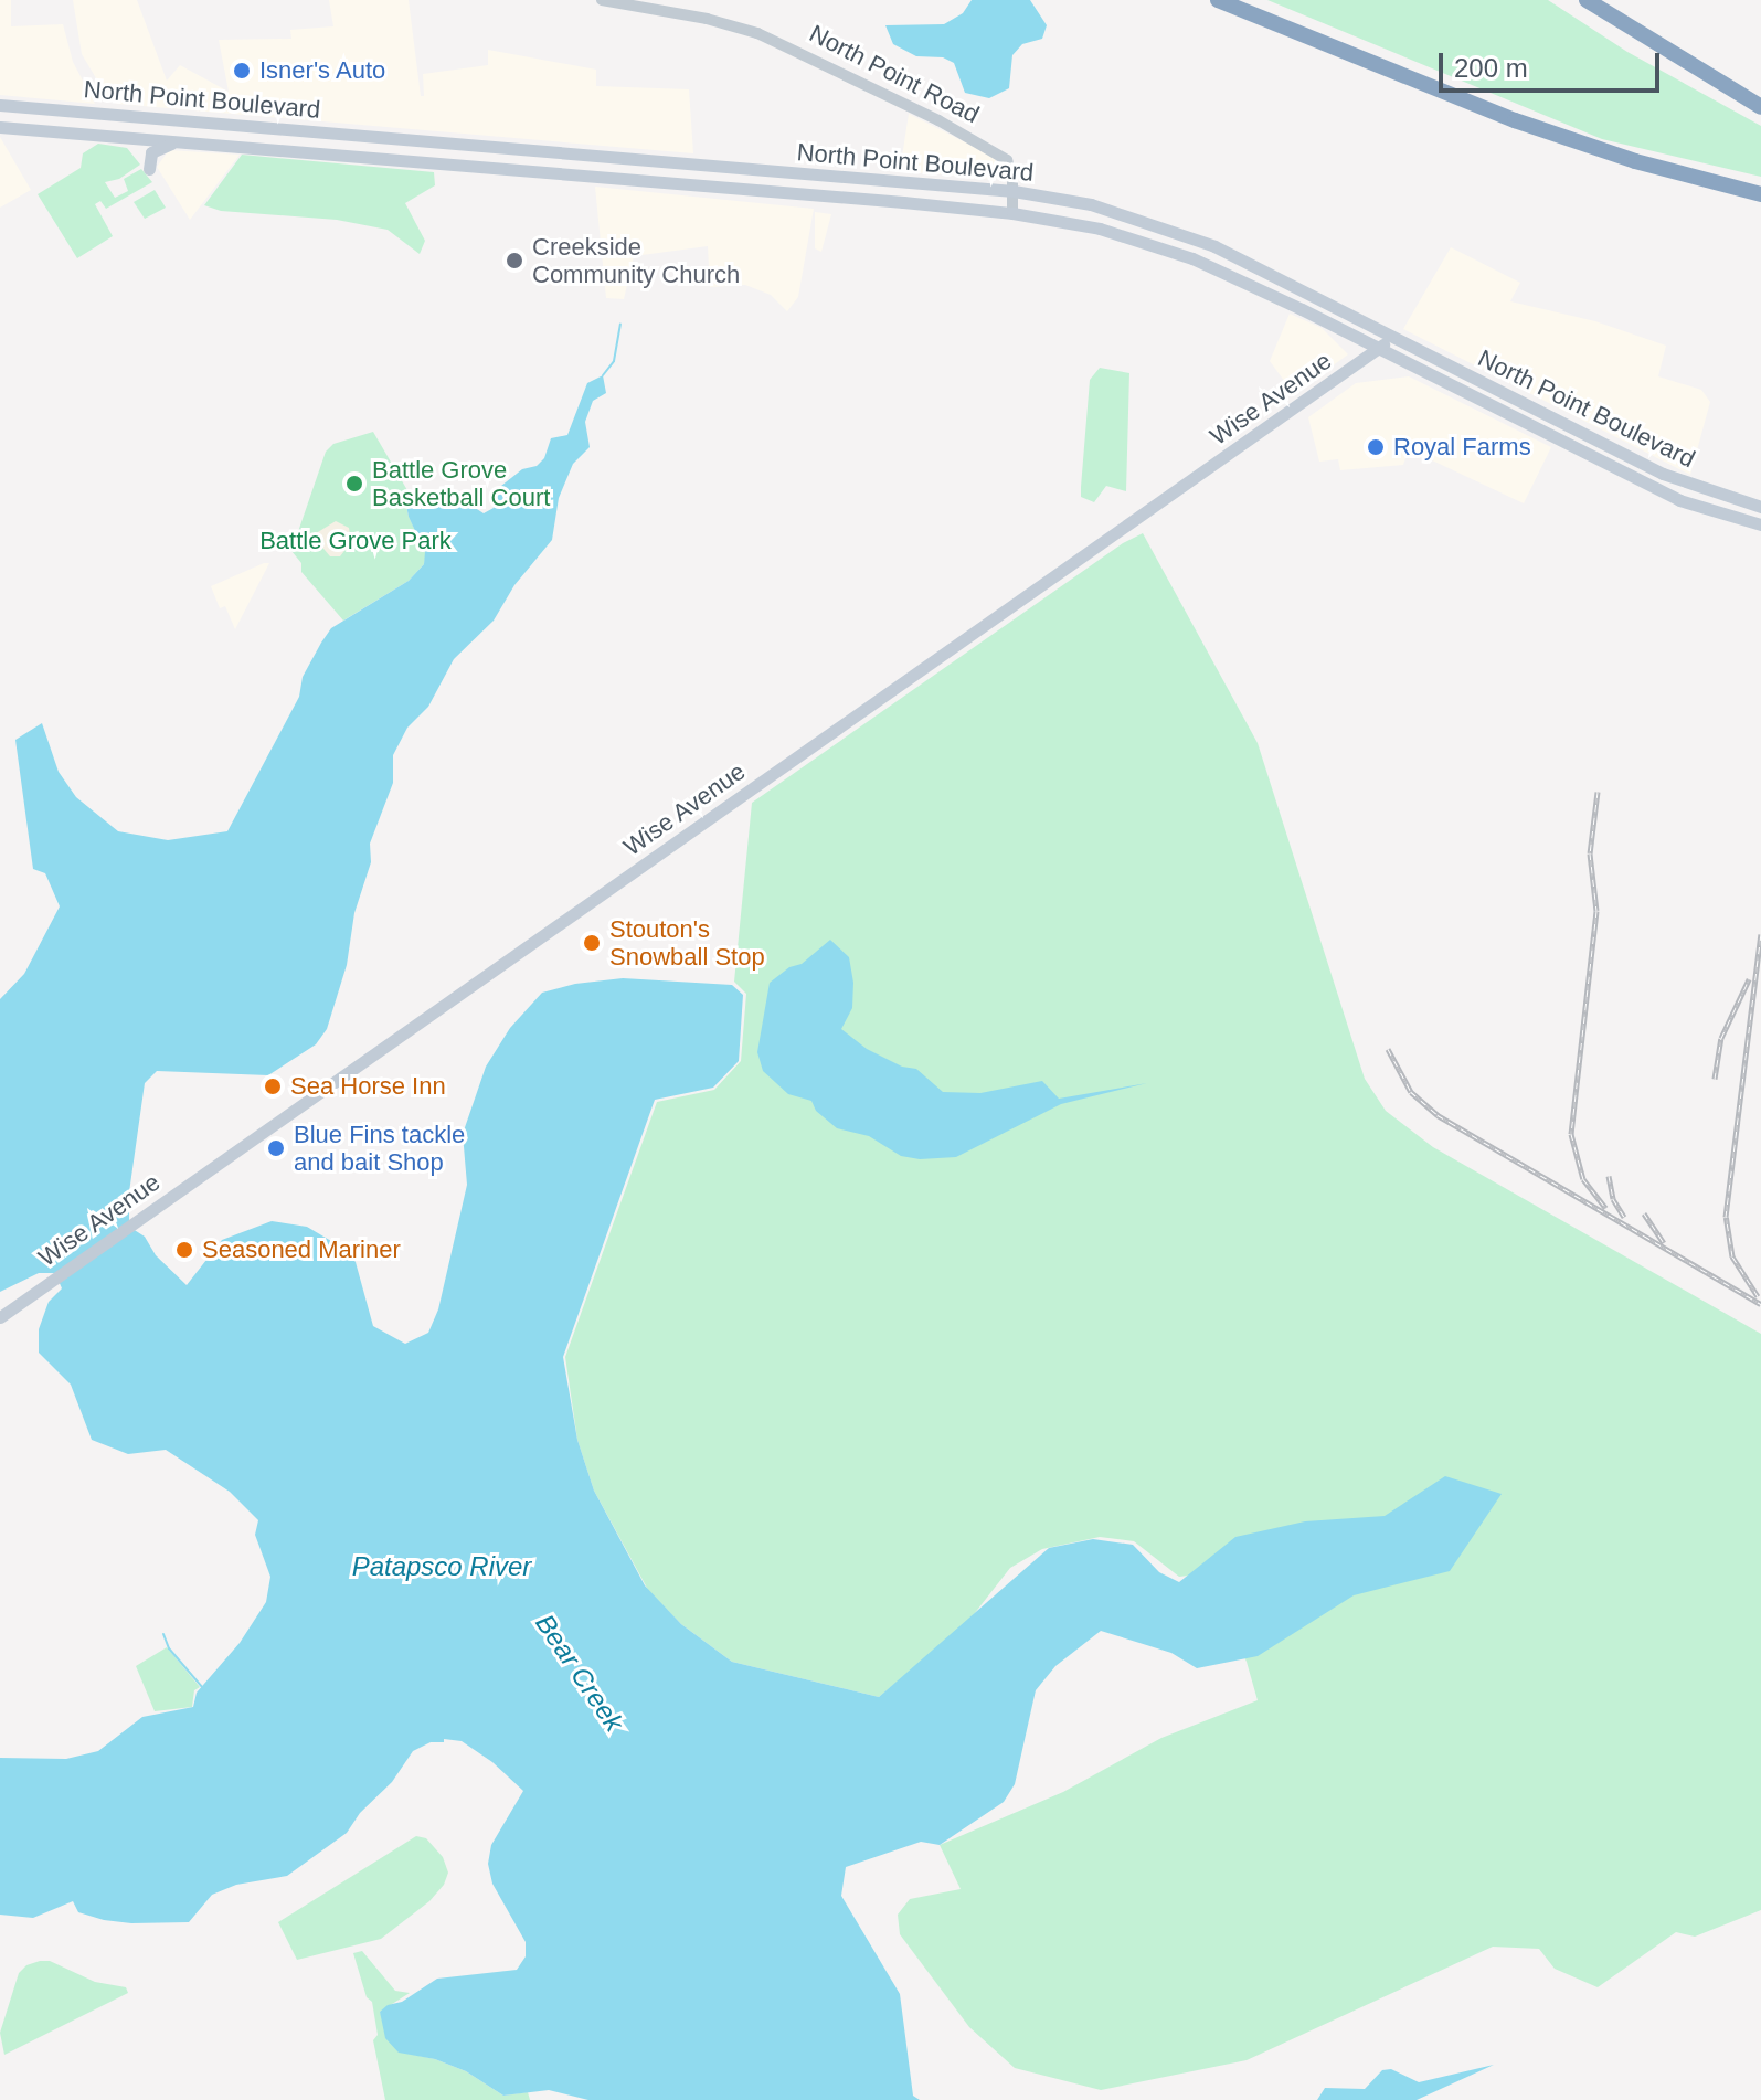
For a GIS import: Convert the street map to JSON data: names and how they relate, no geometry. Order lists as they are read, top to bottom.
{
  "streets": {
    "main road": ["North Point Boulevard", "Wise Avenue"],
    "street": ["North Point Road"]
  },
  "crossings": [
    ["North Point Road", "North Point Boulevard"],
    ["North Point Boulevard", "Wise Avenue"]
  ],
  "water": ["Patapsco River", "Bear Creek"],
  "parks": ["Battle Grove Park"],
  "places": [
    "Isner's Auto",
    "Creekside Community Church",
    "Royal Farms",
    "Battle Grove Basketball Court",
    "Stouton's Snowball Stop",
    "Sea Horse Inn",
    "Blue Fins tackle and bait Shop",
    "Seasoned Mariner"
  ],
  "scale_bar": "200 m"
}
